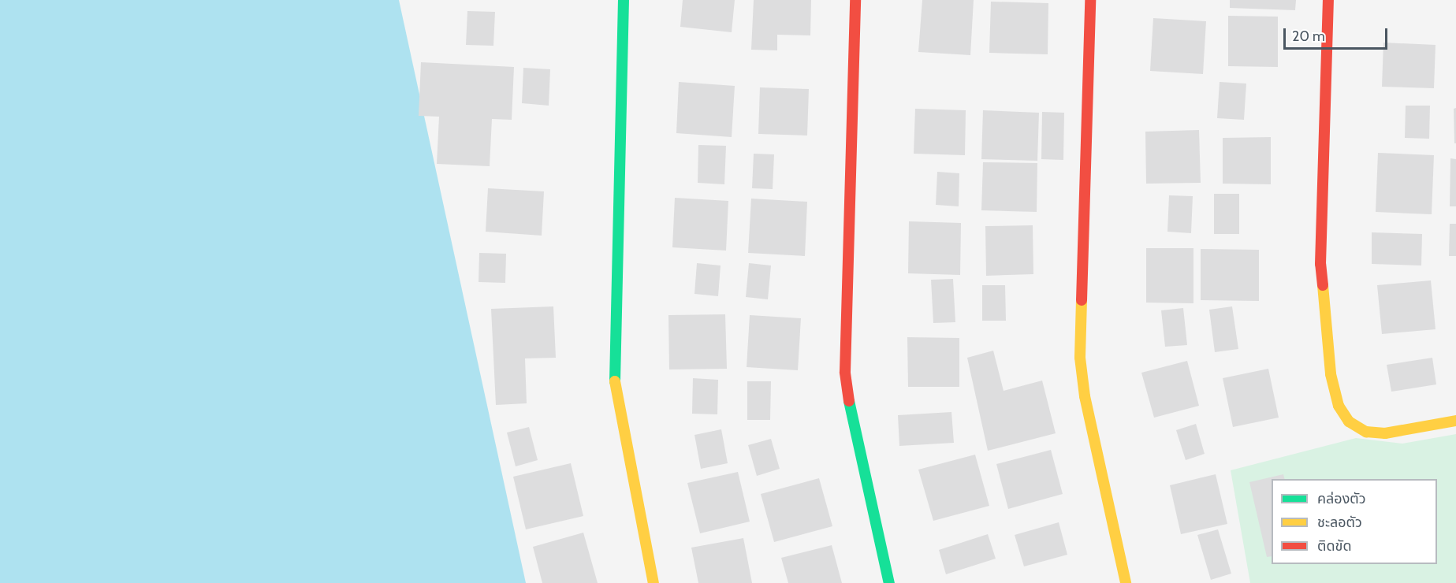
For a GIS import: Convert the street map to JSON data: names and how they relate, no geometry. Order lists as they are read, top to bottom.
{
  "legend": ["คล่องตัว", "ชะลอตัว", "ติดขัด"],
  "scale_bar": "20 m"
}
